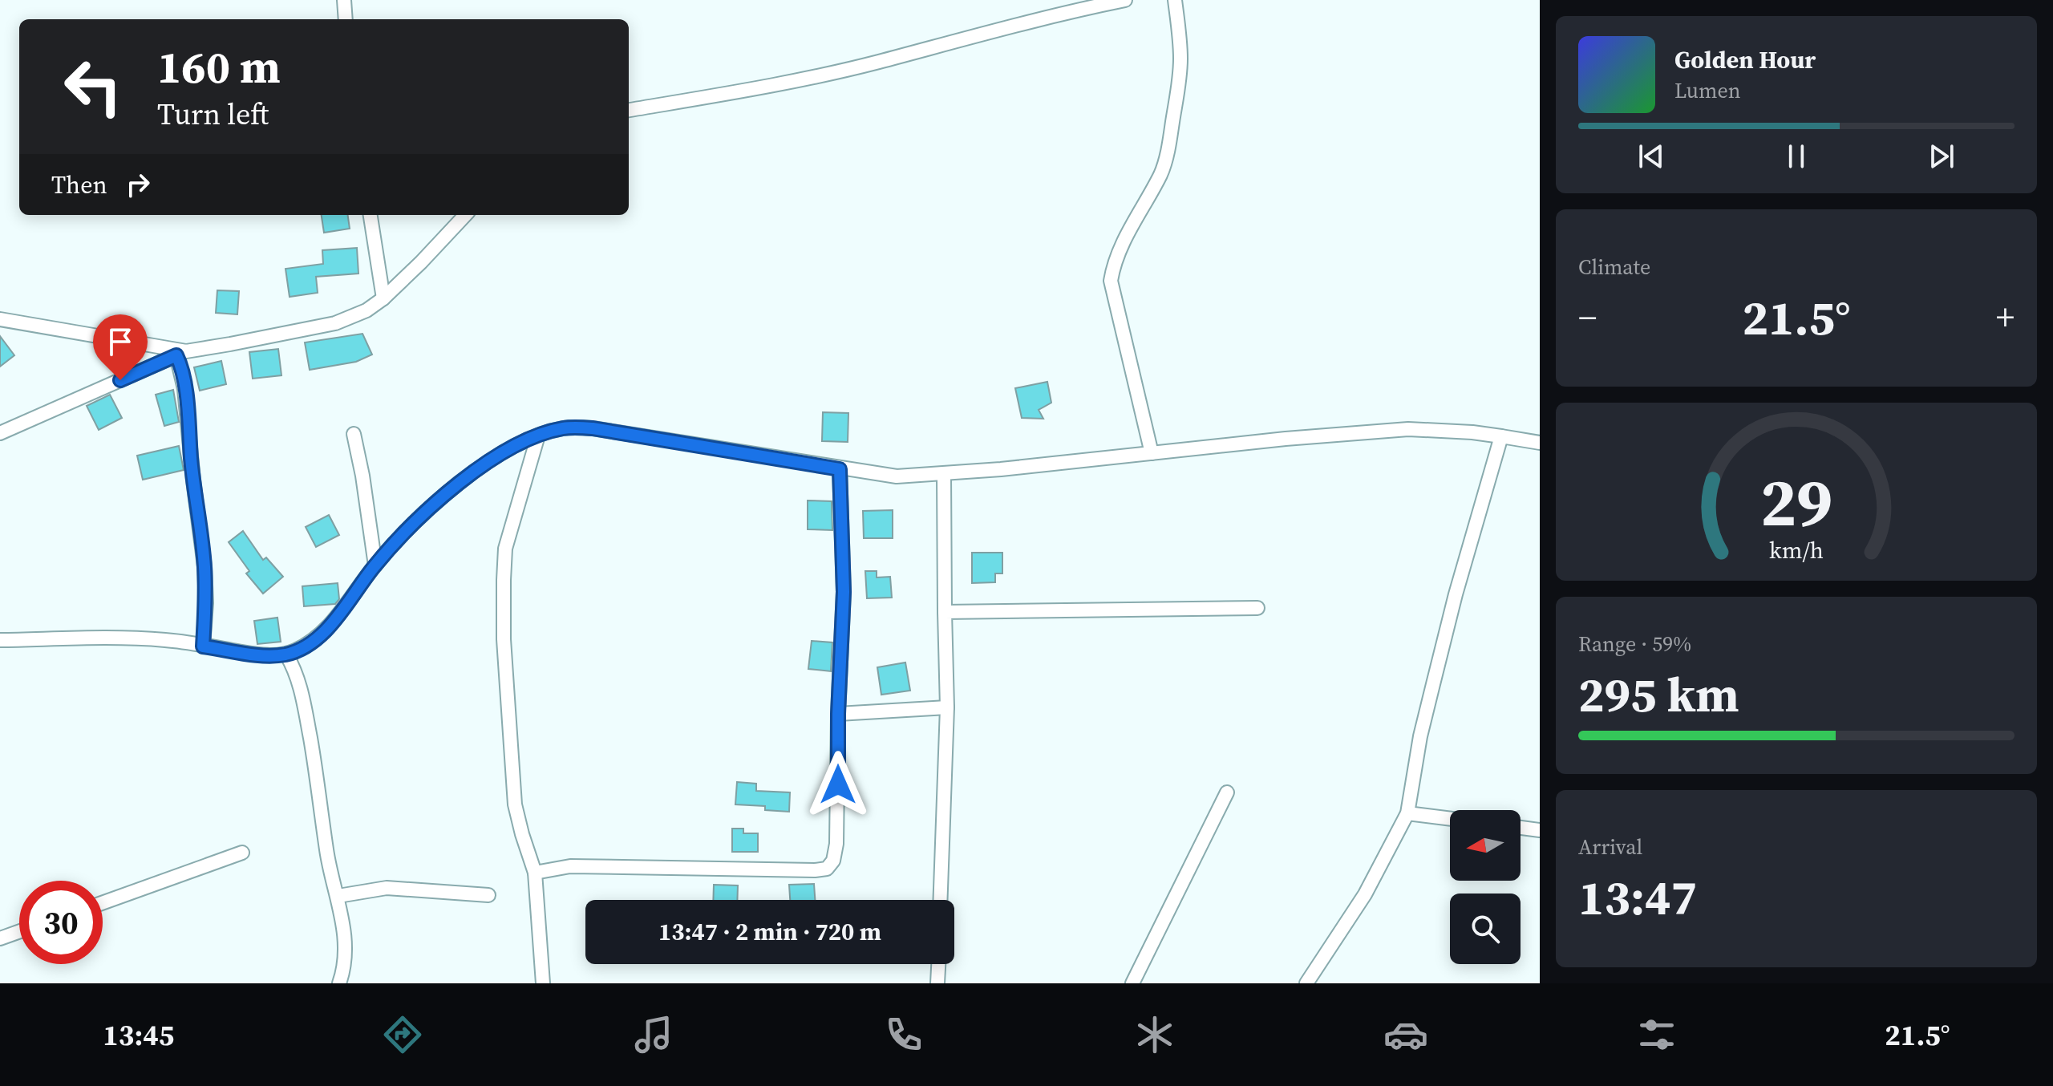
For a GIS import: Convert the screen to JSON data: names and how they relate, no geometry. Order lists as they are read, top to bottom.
{
  "north": "left",
  "page": {
    "turn": ["160 m", "Turn left"],
    "song": ["Golden Hour", "Lumen"],
    "then": "Then",
    "tile": [
      "Climate",
      ["Range · 59%", "295 km"],
      ["Arrival", "13:47"]
    ],
    "heat": ["−", "21.5°", "+"],
    "limit": "30",
    "trip": "13:47 · 2 min · 720 m",
    "tabs": ["13:45", "21.5°"],
    "gauge": ["29", "km/h"]
  }
}
